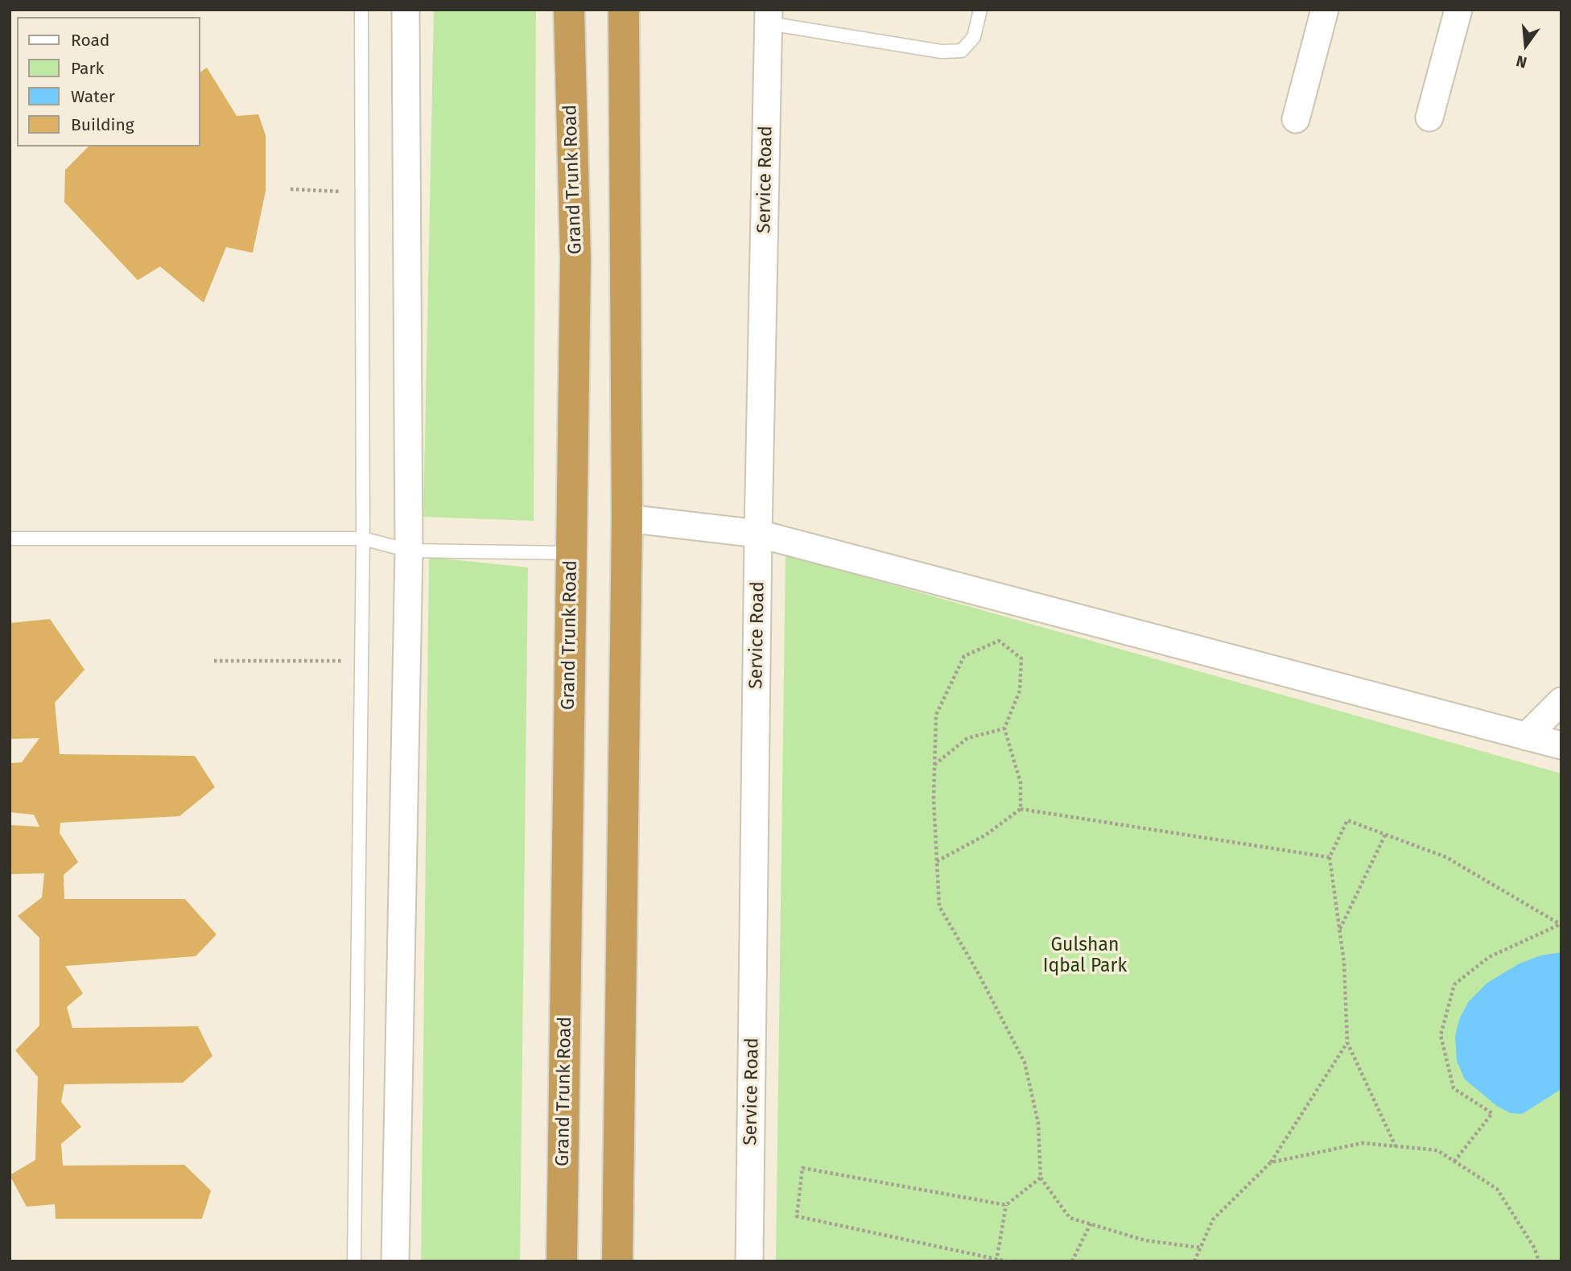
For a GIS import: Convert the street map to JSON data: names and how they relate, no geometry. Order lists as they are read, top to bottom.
{
  "streets": {
    "highway": ["Grand Trunk Road"],
    "street": ["Service Road"]
  },
  "parks": ["Gulshan Iqbal Park"],
  "legend": [
    "Road",
    "Park",
    "Water",
    "Building"
  ],
  "north": "bottom"
}
